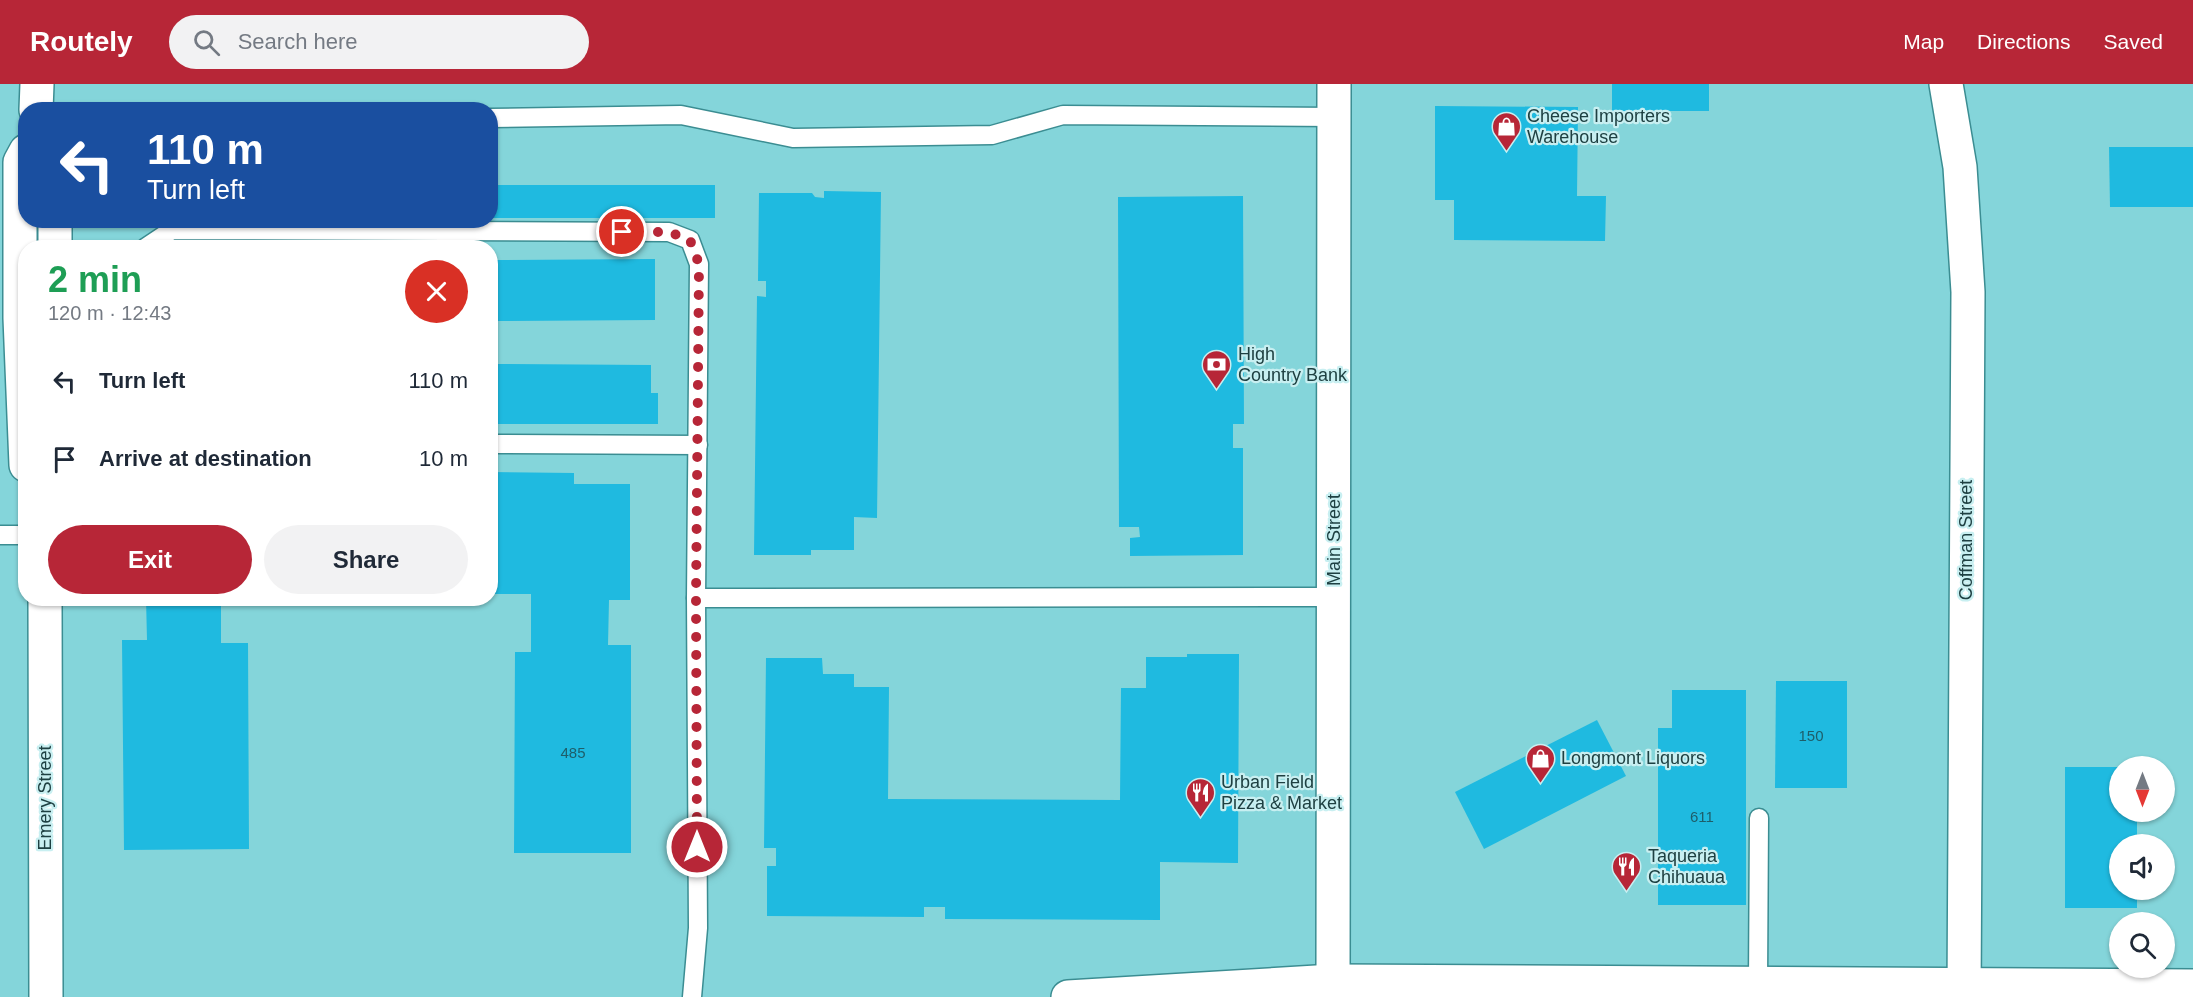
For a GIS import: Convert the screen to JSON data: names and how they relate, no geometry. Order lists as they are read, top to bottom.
{
  "streets": {
    "main road": ["Main Street", "Coffman Street", "Emery Street"]
  },
  "places": {
    "shop": ["Cheese Importers Warehouse", "Longmont Liquors"],
    "bank": ["High Country Bank"],
    "restaurant": ["Urban Field Pizza & Market", "Taqueria Chihuaua"]
  },
  "house_numbers": ["150", "485", "611"],
  "north": "bottom",
  "page": {
    "header": "Routely",
    "search": "Search here",
    "nav": ["Map", "Directions", "Saved"],
    "turn": ["110 m", "Turn left"],
    "heading": ["2 min", "120 m · 12:43"],
    "list": [
      {
        "name": "Turn left",
        "value": "110 m"
      },
      {
        "name": "Arrive at destination",
        "value": "10 m"
      }
    ],
    "buttons": ["Exit", "Share"]
  }
}
